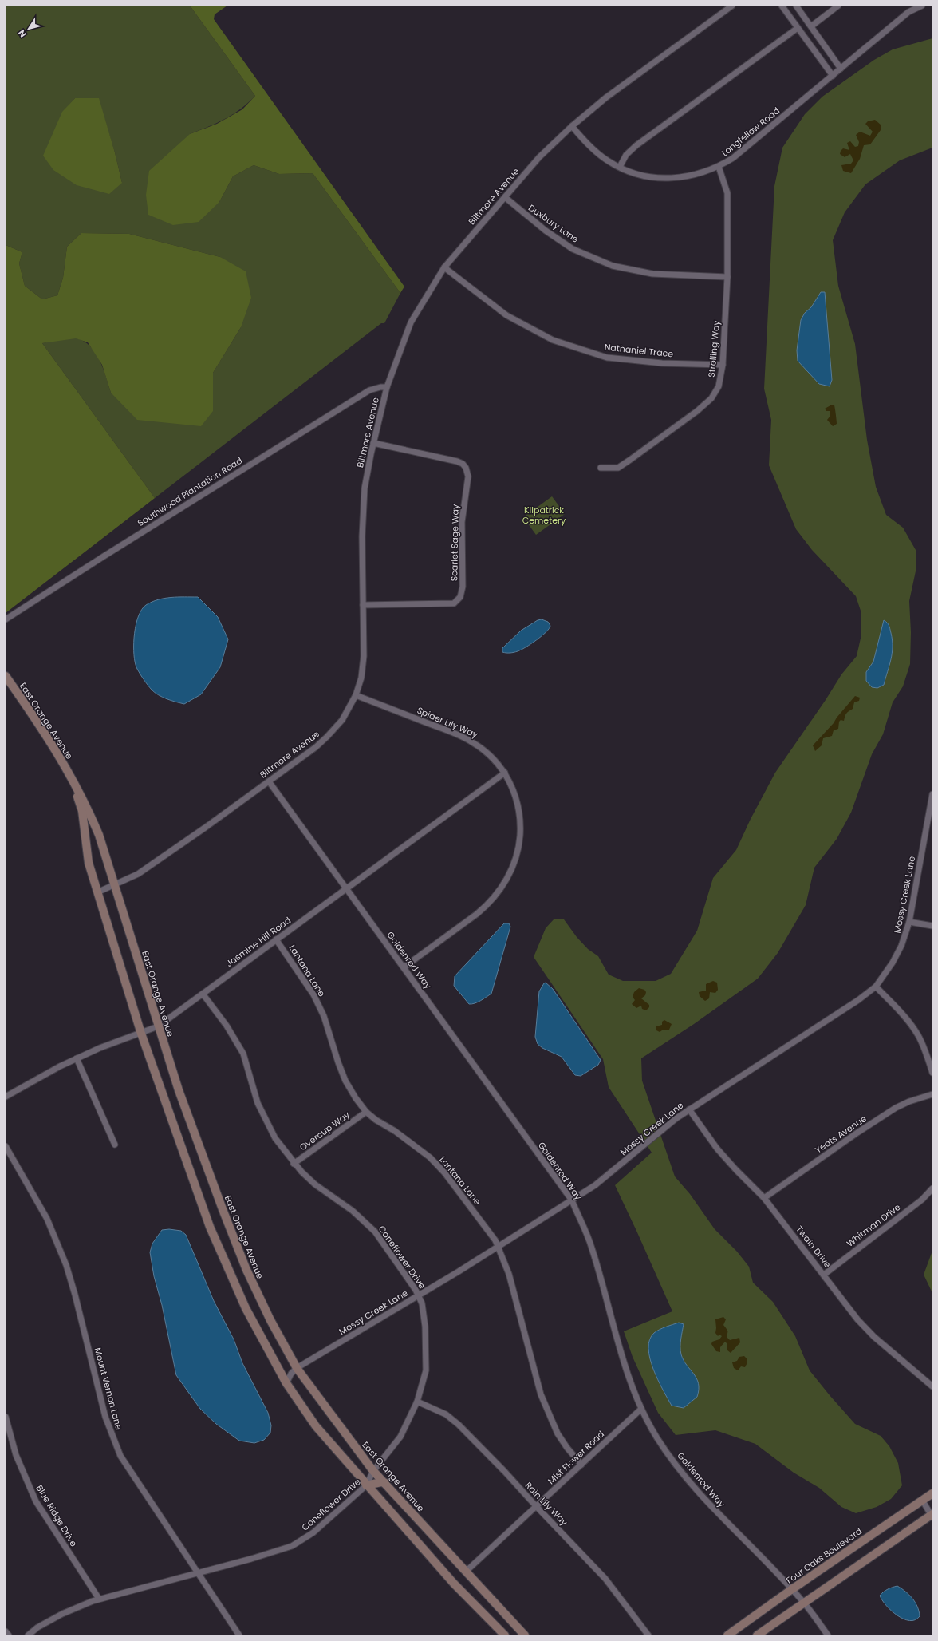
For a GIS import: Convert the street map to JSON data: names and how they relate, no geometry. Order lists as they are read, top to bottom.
{
  "streets": {
    "street": [
      "Longfellow Road",
      "Biltmore Avenue",
      "Duxbury Lane",
      "Strolling Way",
      "Nathaniel Trace",
      "Southwood Plantation Road",
      "Scarlet Sage Way",
      "East Orange Avenue",
      "Spider Lily Way",
      "Mossy Creek Lane",
      "Jasmine Hill Road",
      "Goldenrod Way",
      "Lantana Lane",
      "Overcup Way",
      "Yeats Avenue",
      "Whitman Drive",
      "Twain Drive",
      "Coneflower Drive",
      "Mount Vernon Lane",
      "Mist Flower Road",
      "Rain Lily Way",
      "Blue Ridge Drive",
      "Four Oaks Boulevard"
    ]
  },
  "crossings": [
    ["Longfellow Road", "Biltmore Avenue"],
    ["Longfellow Road", "Strolling Way"],
    ["Biltmore Avenue", "Duxbury Lane"],
    ["Biltmore Avenue", "Nathaniel Trace"],
    ["Biltmore Avenue", "Southwood Plantation Road"],
    ["Biltmore Avenue", "Scarlet Sage Way"],
    ["Biltmore Avenue", "East Orange Avenue"],
    ["Biltmore Avenue", "Spider Lily Way"],
    ["Biltmore Avenue", "Goldenrod Way"],
    ["Duxbury Lane", "Strolling Way"],
    ["Strolling Way", "Nathaniel Trace"],
    ["East Orange Avenue", "Mossy Creek Lane"],
    ["East Orange Avenue", "Jasmine Hill Road"],
    ["East Orange Avenue", "Coneflower Drive"],
    ["East Orange Avenue", "Mist Flower Road"],
    ["Spider Lily Way", "Jasmine Hill Road"],
    ["Spider Lily Way", "Goldenrod Way"],
    ["Mossy Creek Lane", "Goldenrod Way"],
    ["Mossy Creek Lane", "Lantana Lane"],
    ["Mossy Creek Lane", "Twain Drive"],
    ["Mossy Creek Lane", "Coneflower Drive"],
    ["Jasmine Hill Road", "Goldenrod Way"],
    ["Jasmine Hill Road", "Lantana Lane"],
    ["Jasmine Hill Road", "Coneflower Drive"],
    ["Goldenrod Way", "Mist Flower Road"],
    ["Goldenrod Way", "Four Oaks Boulevard"],
    ["Lantana Lane", "Overcup Way"],
    ["Lantana Lane", "Mist Flower Road"],
    ["Overcup Way", "Coneflower Drive"],
    ["Yeats Avenue", "Twain Drive"],
    ["Whitman Drive", "Twain Drive"],
    ["Coneflower Drive", "Mount Vernon Lane"],
    ["Coneflower Drive", "Rain Lily Way"],
    ["Coneflower Drive", "Blue Ridge Drive"],
    ["Mist Flower Road", "Rain Lily Way"]
  ],
  "parks": ["Kilpatrick Cemetery"],
  "north": "bottom left"
}
